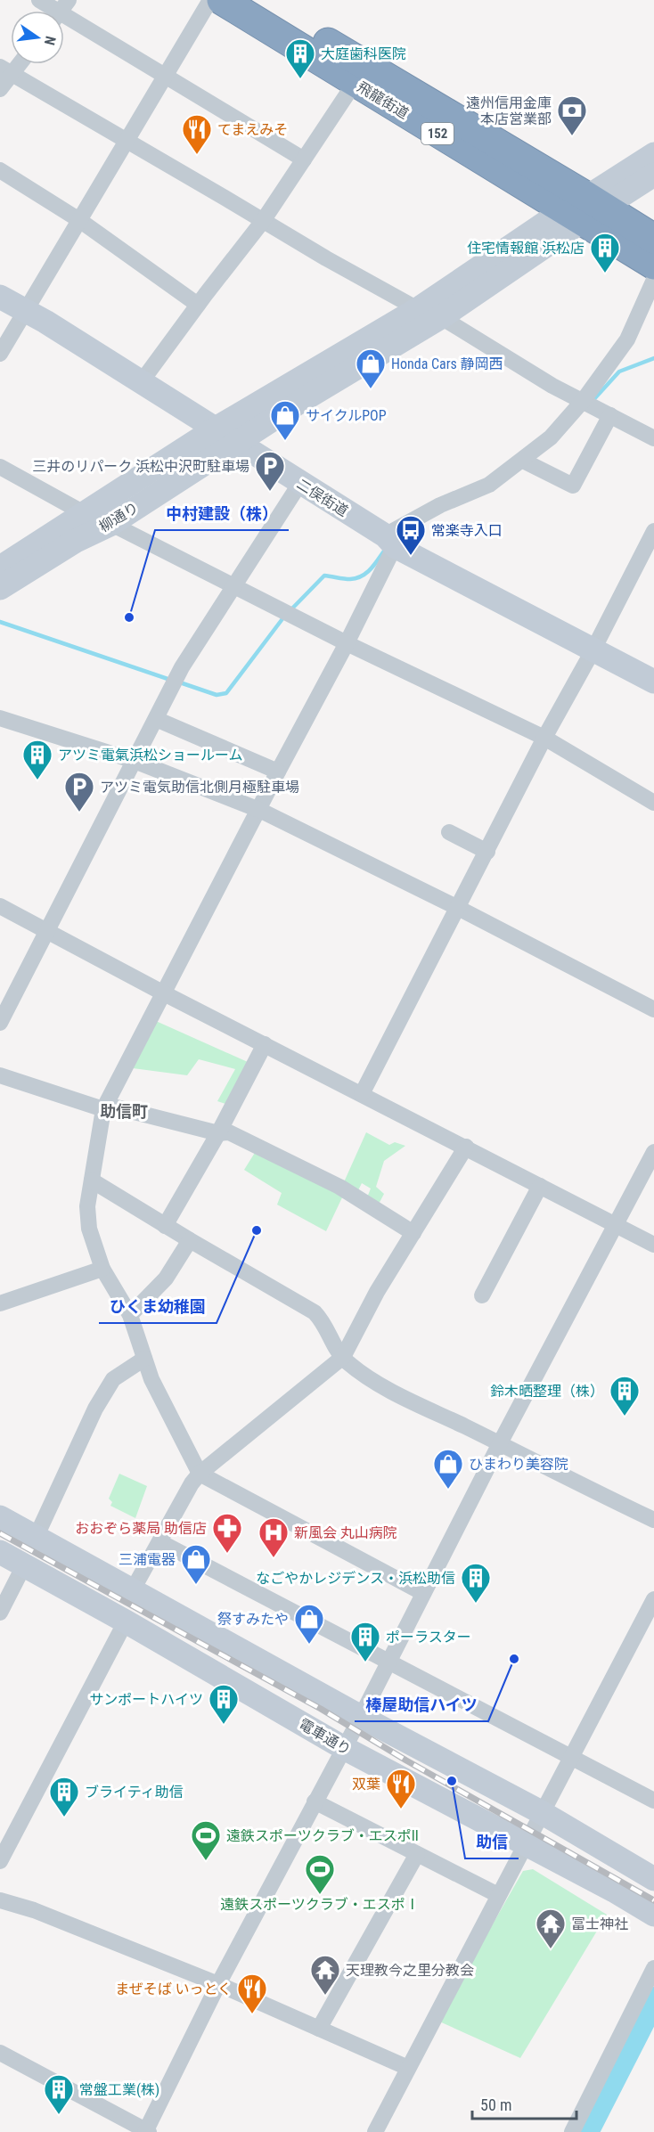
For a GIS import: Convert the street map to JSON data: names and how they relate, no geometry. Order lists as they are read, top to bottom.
{
  "streets": {
    "highway": ["飛龍街道", "152"],
    "street": ["二俣街道", "柳通り", "電車通り"]
  },
  "crossings": [
    ["飛龍街道", "柳通り"],
    ["二俣街道", "柳通り"]
  ],
  "districts": ["助信町"],
  "places": {
    "building": [
      "大庭歯科医院",
      "住宅情報館 浜松店",
      "アツミ電氣浜松ショールーム",
      "鈴木晒整理（株）",
      "なごやかレジデンス・浜松助信",
      "ポーラスター",
      "サンポートハイツ",
      "ブライティ助信",
      "常盤工業(株)"
    ],
    "bank": ["遠州信用金庫 本店営業部"],
    "restaurant": ["てまえみそ", "双葉", "まぜそば いっとく"],
    "shop": [
      "Honda Cars 静岡西",
      "サイクルPOP",
      "ひまわり美容院",
      "三浦電器",
      "祭すみたや"
    ],
    "parking": ["三井のリパーク 浜松中沢町駐車場", "アツミ電気助信北側月極駐車場"],
    "bus stop": ["常楽寺入口"],
    "other": [
      "中村建設（株）",
      "ひくま幼稚園",
      "棒屋助信ハイツ",
      "助信"
    ],
    "pharmacy": ["おおぞら薬局 助信店"],
    "hospital": ["新風会 丸山病院"],
    "sports": ["遠鉄スポーツクラブ・エスポII", "遠鉄スポーツクラブ・エスポⅠ"],
    "temple": ["冨士神社", "天理教今之里分教会"]
  },
  "scale_bar": "50 m",
  "north": "right"
}
